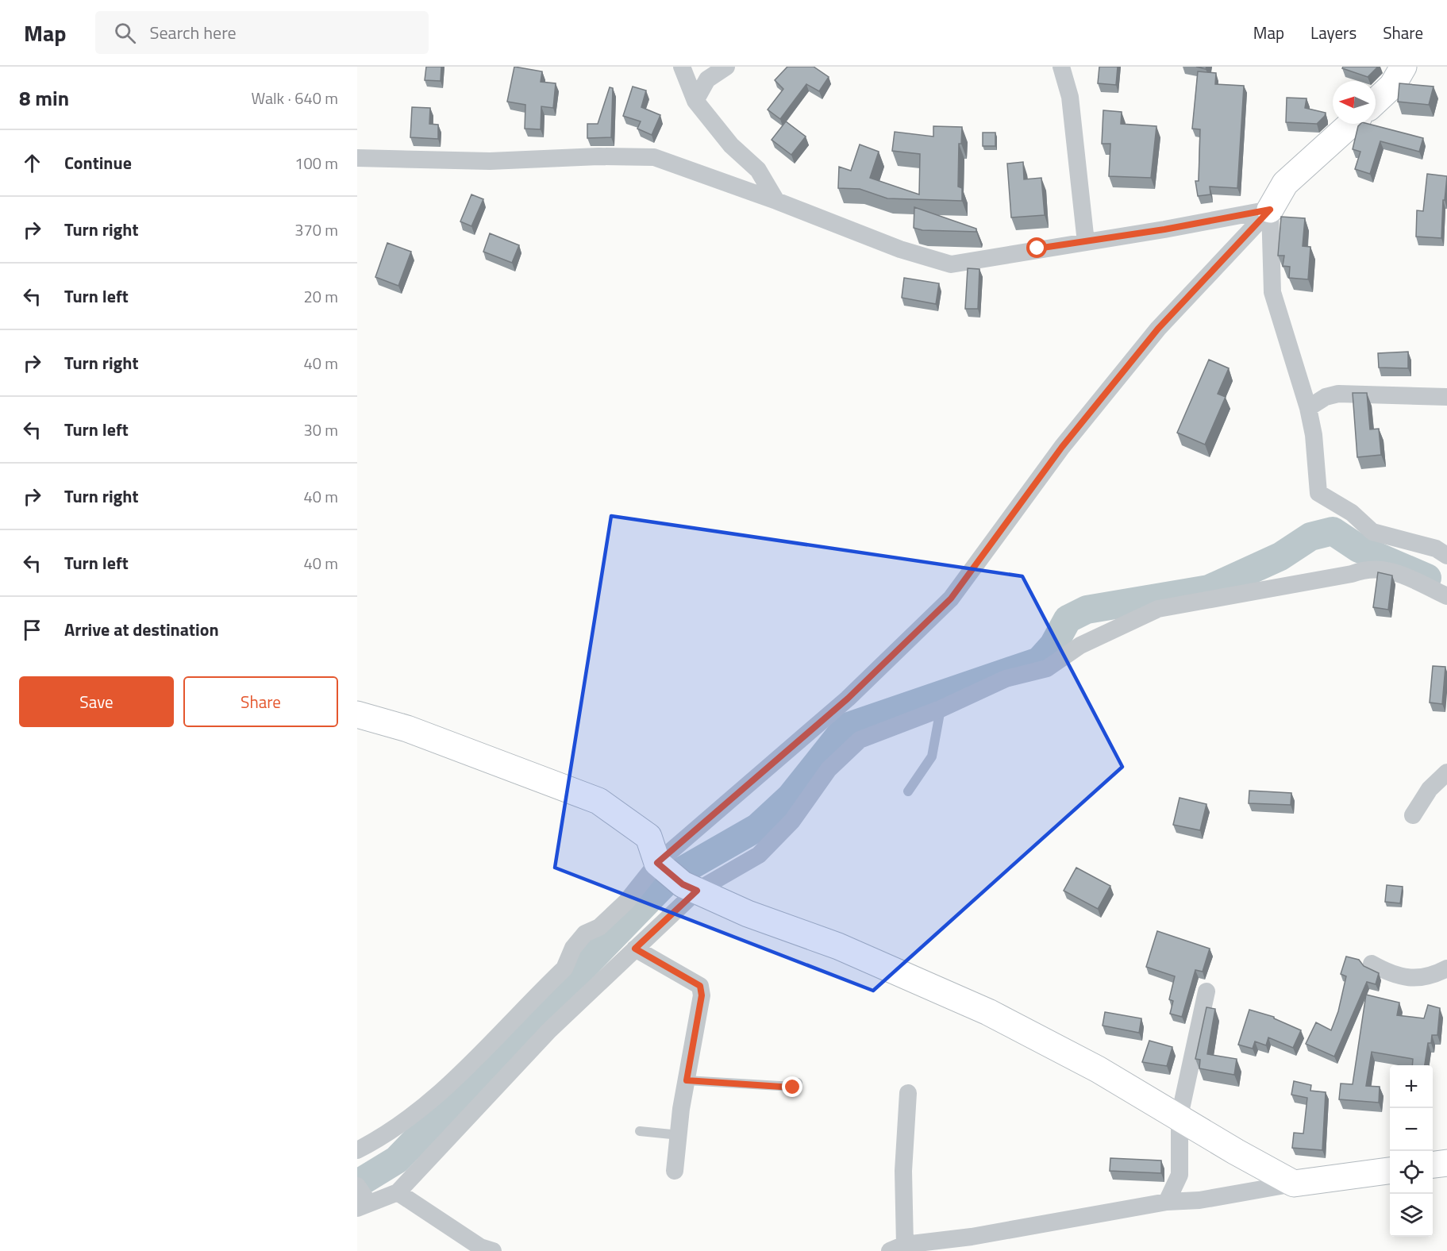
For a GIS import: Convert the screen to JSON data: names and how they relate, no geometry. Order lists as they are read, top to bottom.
{
  "north": "left",
  "page": {
    "header": "Map",
    "search": "Search here",
    "nav": ["Map", "Layers", "Share"],
    "heading": ["8 min", "Walk · 640 m"],
    "list": [
      ["Continue", "100 m"],
      ["Turn right", "370 m"],
      ["Turn left", "20 m"],
      ["Turn right", "40 m"],
      ["Turn left", "30 m"],
      ["Turn right", "40 m"],
      ["Turn left", "40 m"],
      "Arrive at destination"
    ],
    "buttons": ["Save", "Share"],
    "map_buttons": ["+", "−"]
  }
}
